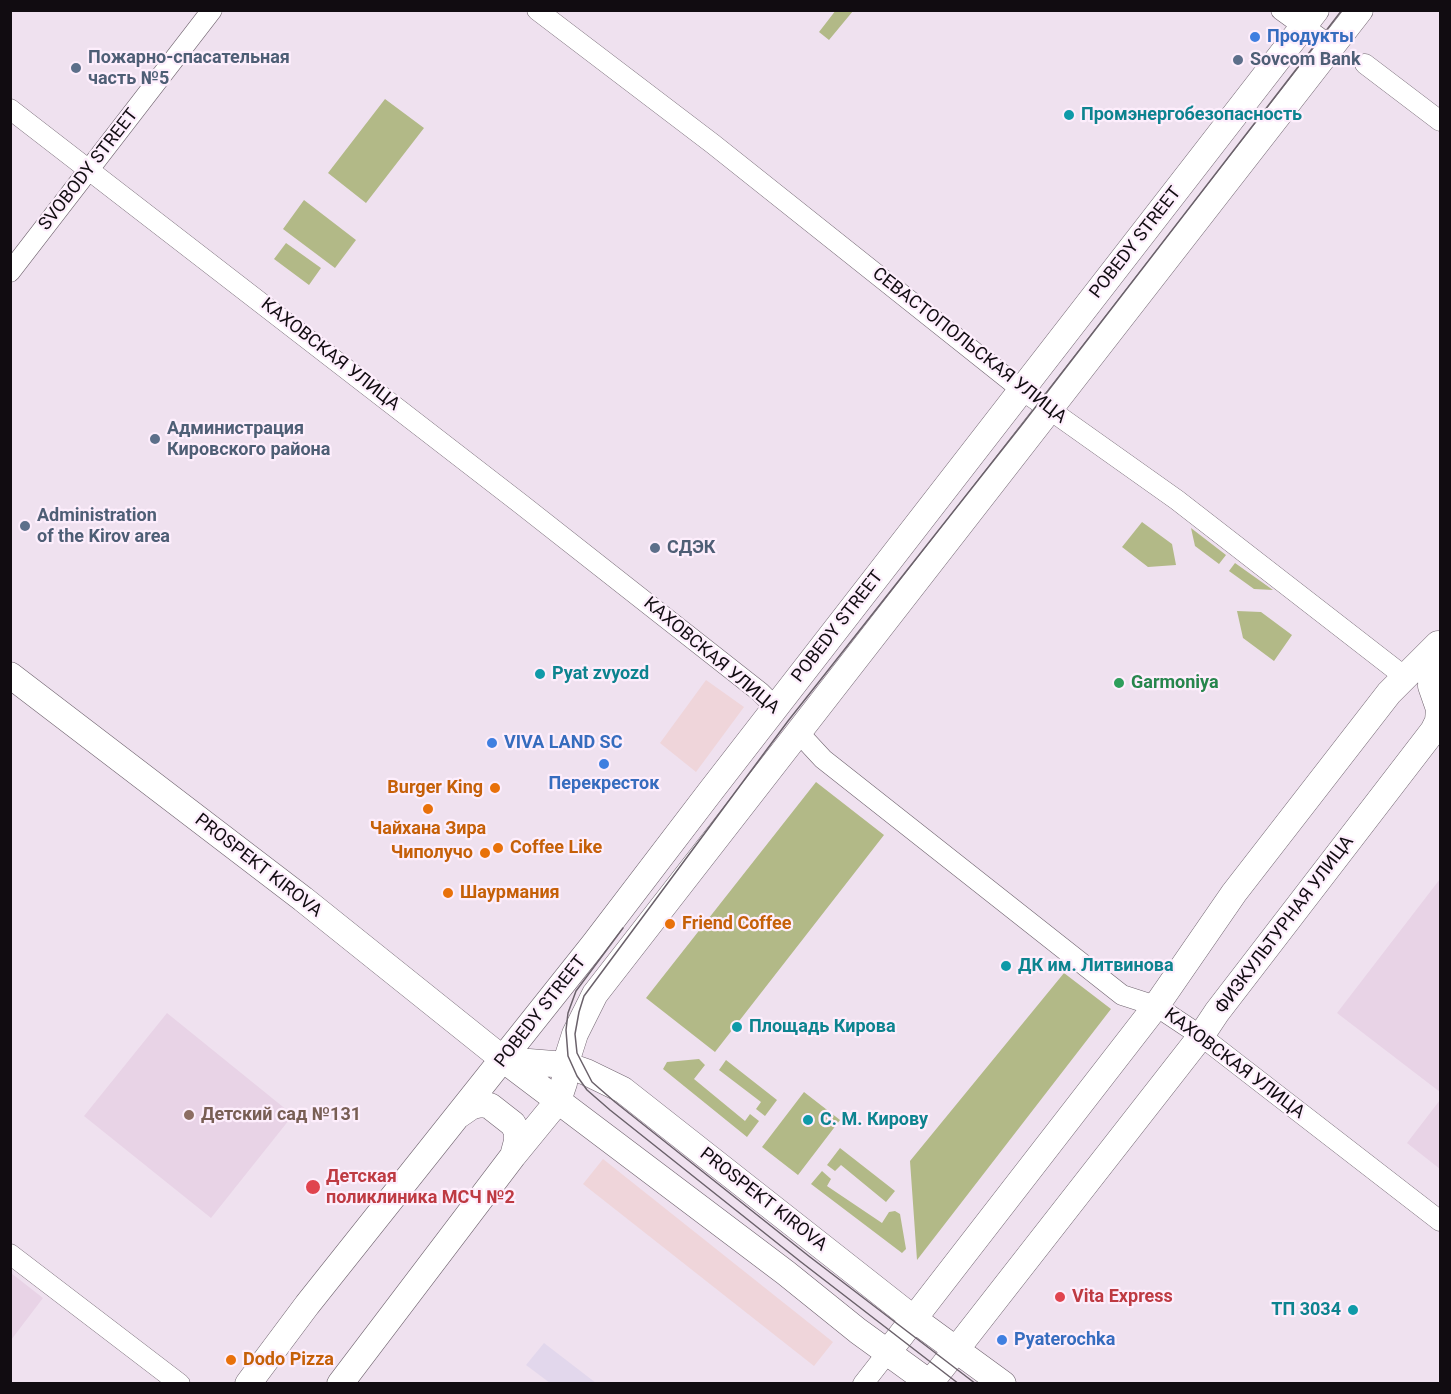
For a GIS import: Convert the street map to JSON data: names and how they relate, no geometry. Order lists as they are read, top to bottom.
{
  "streets": {
    "main road": [
      "POBEDY STREET",
      "КАХОВСКАЯ УЛИЦА",
      "PROSPEKT KIROVA",
      "ФИЗКУЛЬТУРНАЯ УЛИЦА"
    ],
    "street": ["SVOBODY STREET", "СЕВАСТОПОЛЬСКАЯ УЛИЦА"]
  },
  "crossings": [
    ["SVOBODY STREET", "КАХОВСКАЯ УЛИЦА"],
    ["POBEDY STREET", "СЕВАСТОПОЛЬСКАЯ УЛИЦА"],
    ["POBEDY STREET", "КАХОВСКАЯ УЛИЦА"],
    ["POBEDY STREET", "PROSPEKT KIROVA"],
    ["КАХОВСКАЯ УЛИЦА", "ФИЗКУЛЬТУРНАЯ УЛИЦА"],
    ["PROSPEKT KIROVA", "ФИЗКУЛЬТУРНАЯ УЛИЦА"]
  ],
  "places": [
    "Продукты",
    "Sovcom Bank",
    "Пожарно-спасательная часть №5",
    "Промэнергобезопасность",
    "Администрация Кировского района",
    "Administration of the Kirov area",
    "СДЭК",
    "Pyat zvyozd",
    "Garmoniya",
    "VIVA LAND SC",
    "Перекресток",
    "Burger King",
    "Чайхана Зира",
    "Coffee Like",
    "Чиполучо",
    "Шаурмания",
    "Friend Coffee",
    "ДК им. Литвинова",
    "Площадь Кирова",
    "Детский сад №131",
    "С. М. Кирову",
    "Детская поликлиника МСЧ №2",
    "Vita Express",
    "ТП 3034",
    "Pyaterochka",
    "Dodo Pizza"
  ]
}
